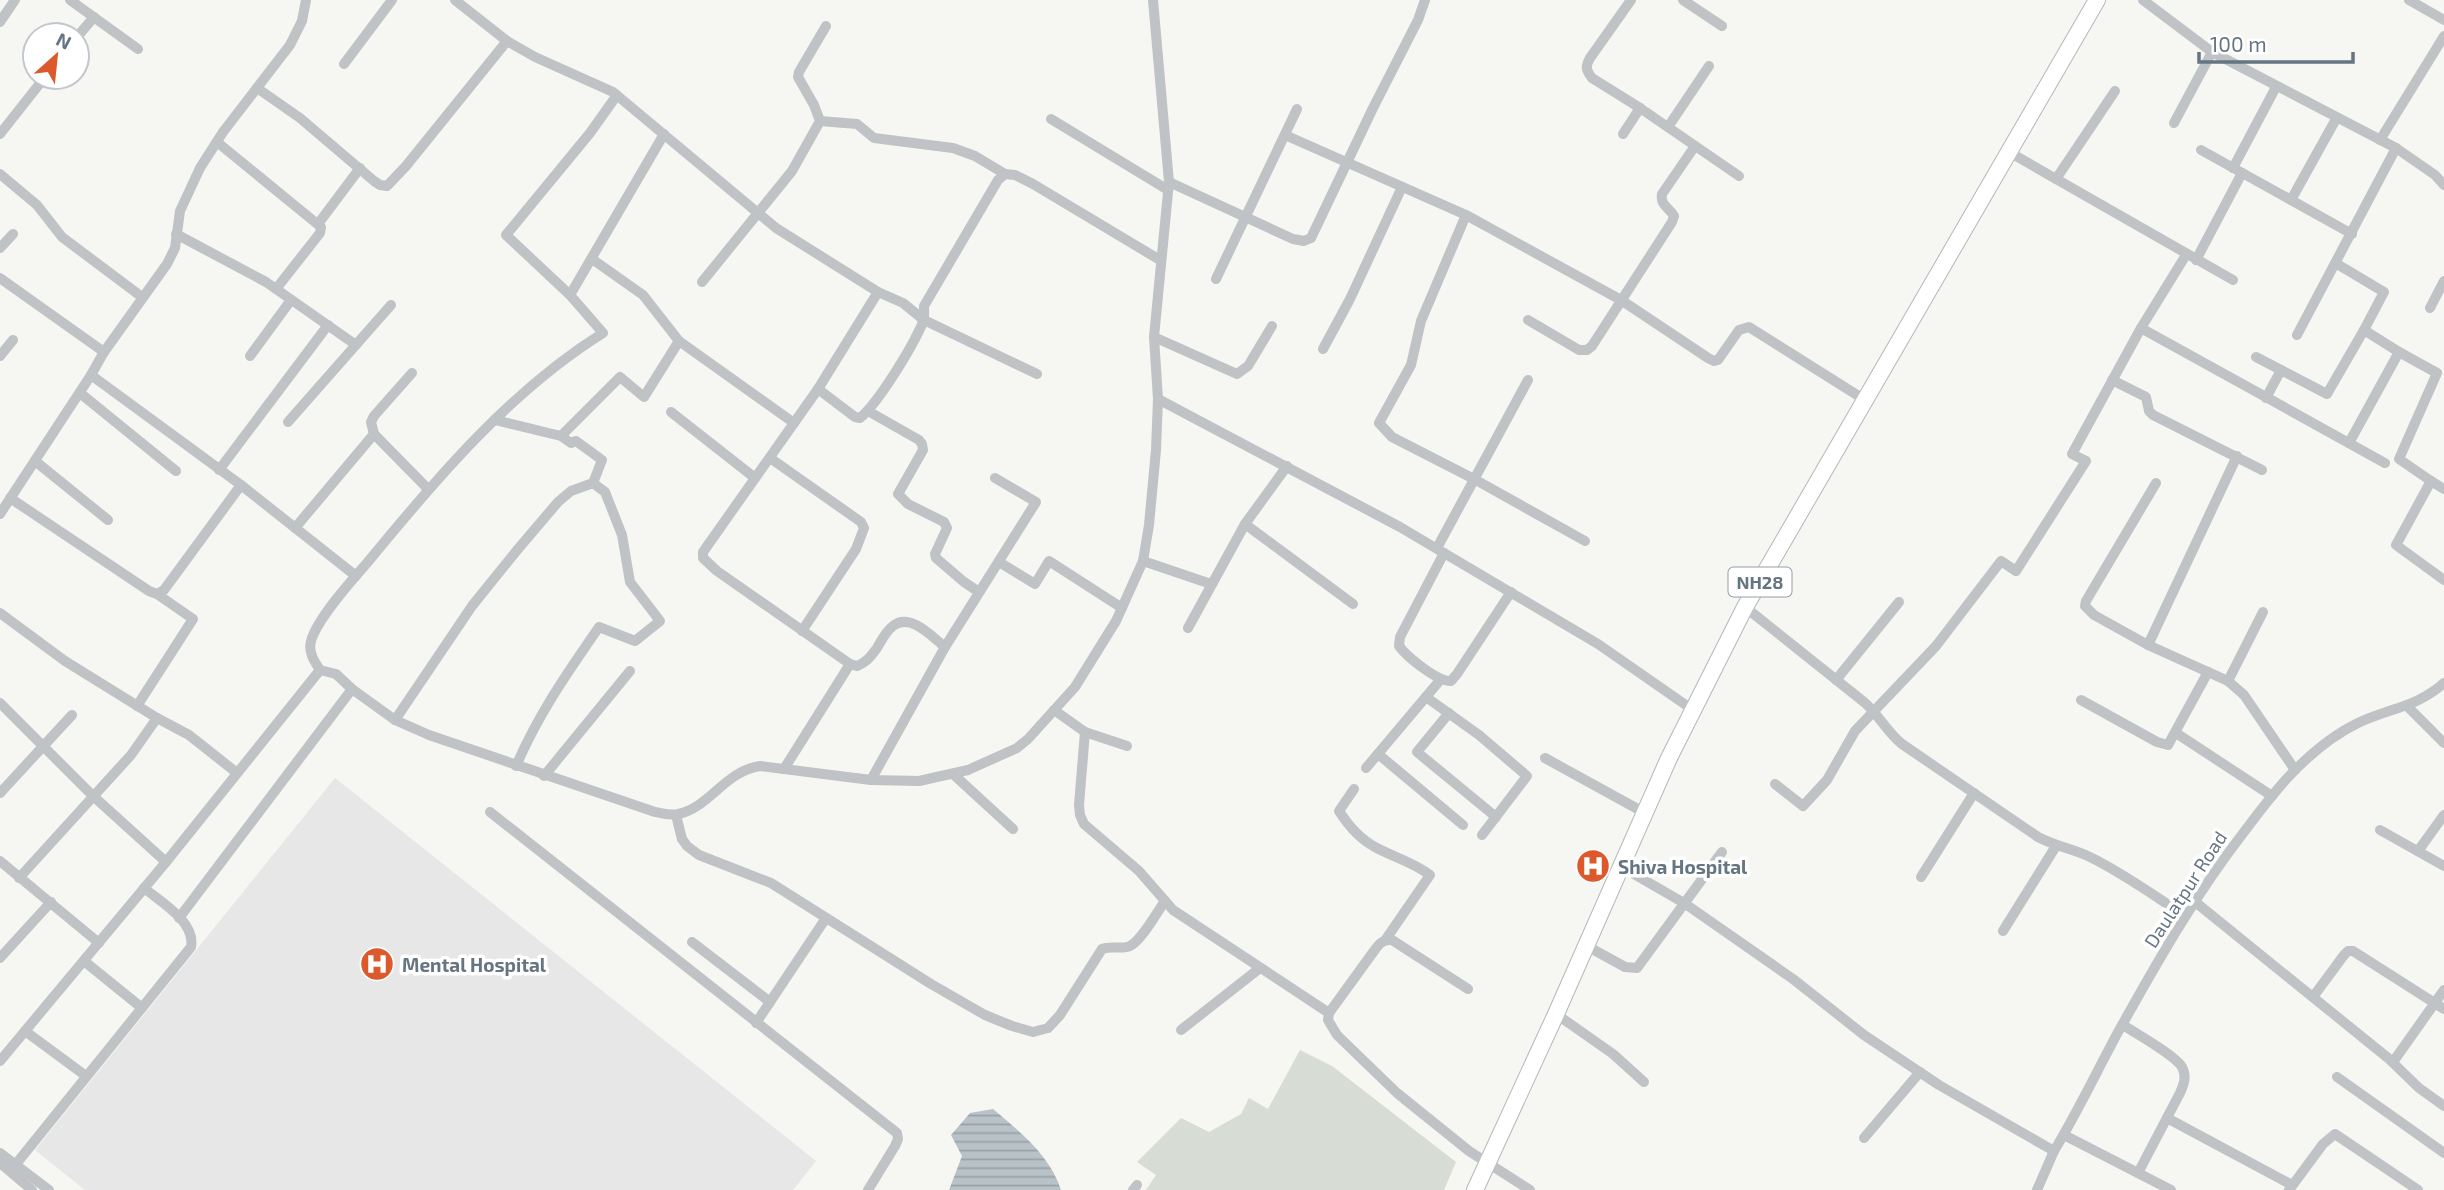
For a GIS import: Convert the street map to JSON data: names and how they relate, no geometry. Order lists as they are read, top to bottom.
{
  "streets": {
    "highway": ["NH28"],
    "street": ["Daulatpur Road"]
  },
  "places": {
    "hospital": ["Shiva Hospital", "Mental Hospital"]
  },
  "scale_bar": "100 m",
  "north": "top right"
}
